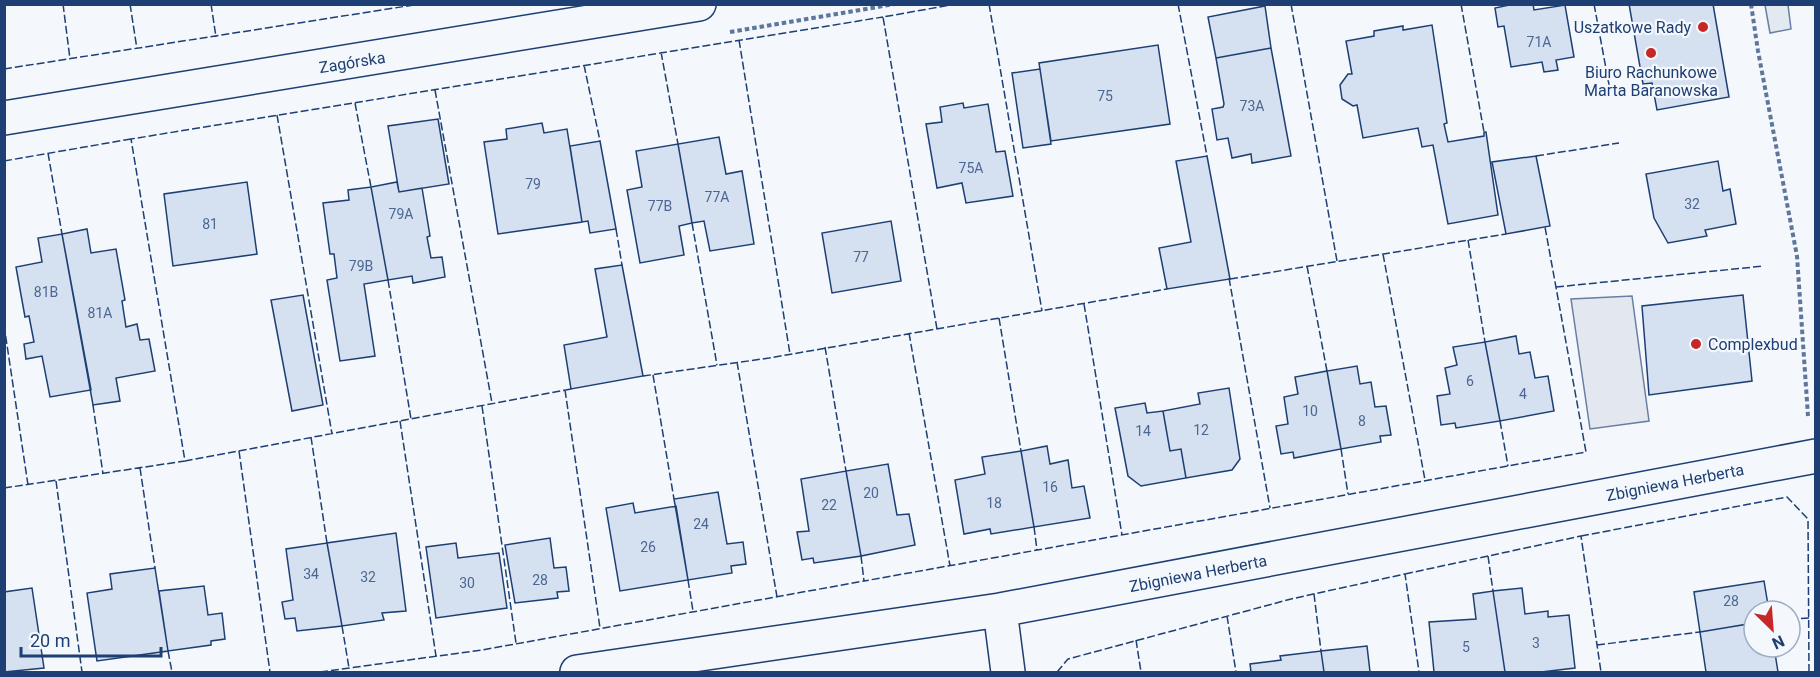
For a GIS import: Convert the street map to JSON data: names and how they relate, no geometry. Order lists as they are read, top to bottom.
{
  "streets": {
    "street": ["Zagórska", "Zbigniewa Herberta"]
  },
  "places": ["Uszatkowe Rady", "Biuro Rachunkowe Marta Baranowska", "Complexbud"],
  "house_numbers": [
    "71A",
    "75",
    "73A",
    "75A",
    "79",
    "77A",
    "32",
    "77B",
    "79A",
    "81",
    "77",
    "79B",
    "81B",
    "81A",
    "6",
    "4",
    "10",
    "8",
    "12",
    "14",
    "16",
    "20",
    "18",
    "22",
    "24",
    "26",
    "34",
    "32",
    "28",
    "30",
    "28",
    "3",
    "5"
  ],
  "scale_bar": "20 m",
  "north": "bottom right"
}
